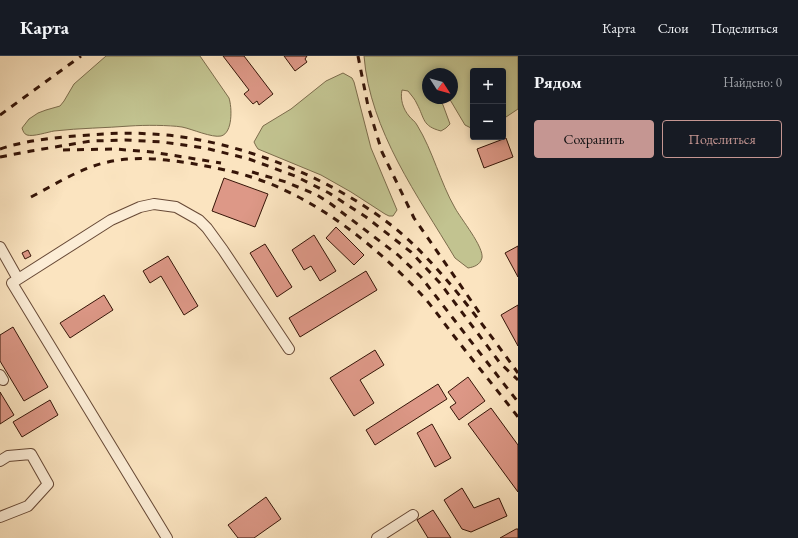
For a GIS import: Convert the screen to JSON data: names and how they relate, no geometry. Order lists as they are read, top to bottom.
{
  "north": "bottom right",
  "page": {
    "header": "Карта",
    "nav": ["Карта", "Слои", "Поделиться"],
    "heading": ["Рядом", "Найдено: 0"],
    "map_buttons": ["+", "−"],
    "buttons": ["Сохранить", "Поделиться"]
  }
}
